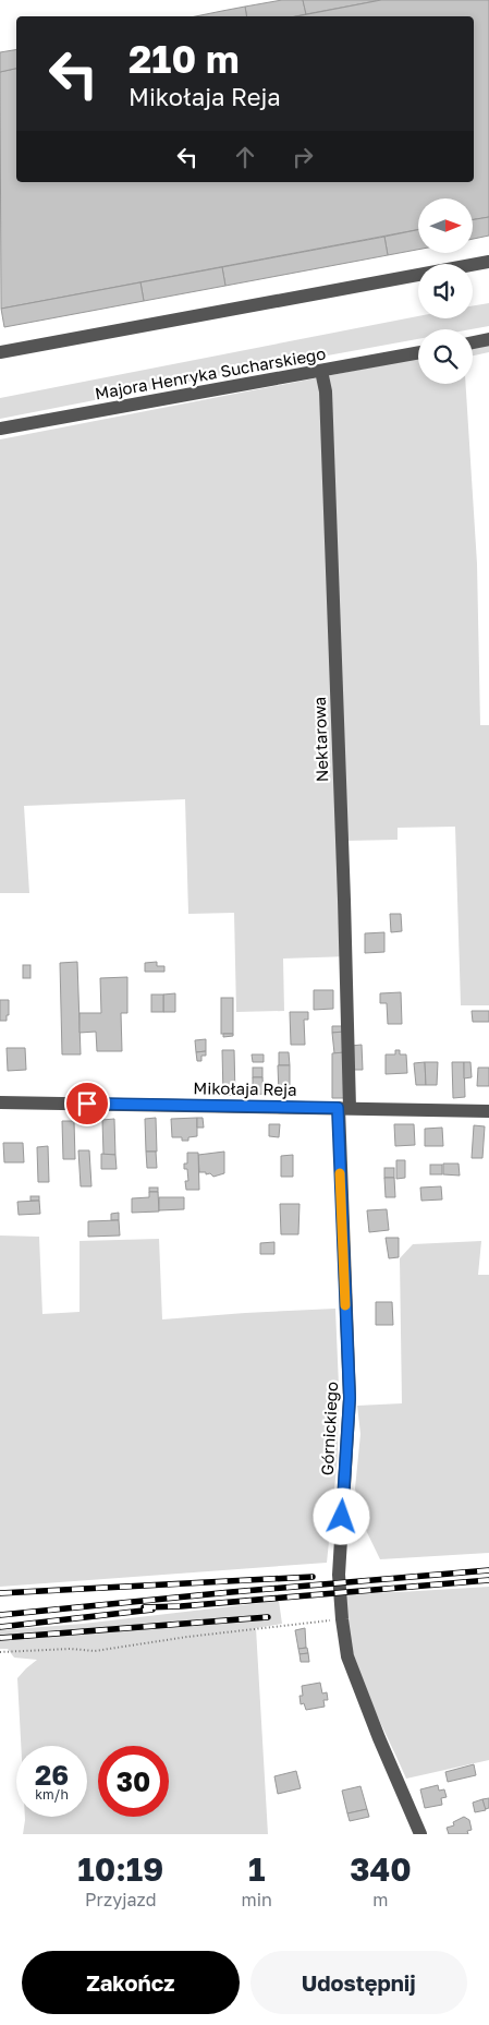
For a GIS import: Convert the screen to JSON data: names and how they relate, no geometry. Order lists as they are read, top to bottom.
{
  "streets": {
    "street": [
      "Majora Henryka Sucharskiego",
      "Nektarowa",
      "Mikołaja Reja",
      "Górnickiego"
    ]
  },
  "crossings": [
    ["Majora Henryka Sucharskiego", "Nektarowa"],
    ["Nektarowa", "Mikołaja Reja"],
    ["Nektarowa", "Górnickiego"],
    ["Mikołaja Reja", "Górnickiego"]
  ],
  "north": "right",
  "page": {
    "turn": ["210 m", "Mikołaja Reja"],
    "speed": "26 km/h",
    "limit": "30",
    "eta": [
      "10:19",
      "Przyjazd",
      "1",
      "min",
      "340",
      "m"
    ],
    "buttons": ["Zakończ", "Udostępnij"]
  }
}
